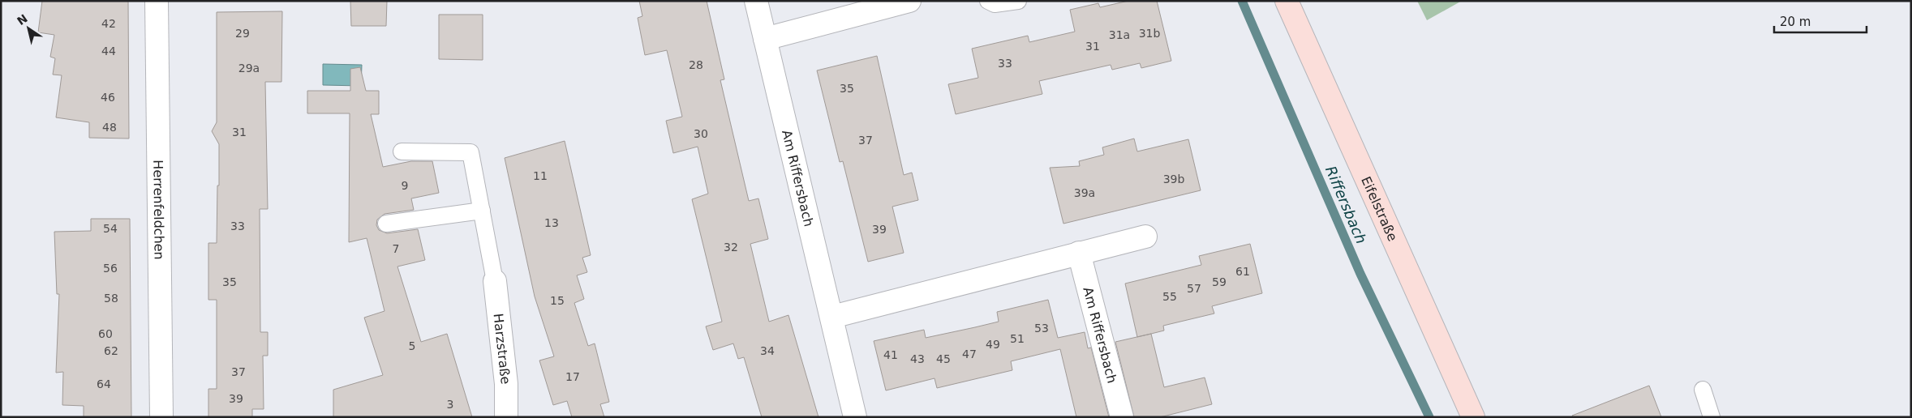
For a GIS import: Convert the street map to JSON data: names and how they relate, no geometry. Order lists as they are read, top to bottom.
{
  "streets": {
    "main road": ["Eifelstraße"],
    "street": ["Am Riffersbach", "Herrenfeldchen", "Harzstraße"]
  },
  "water": ["Riffersbach"],
  "house_numbers": [
    "42",
    "29",
    "31b",
    "31a",
    "31",
    "44",
    "33",
    "28",
    "29a",
    "35",
    "46",
    "48",
    "31",
    "30",
    "37",
    "11",
    "39b",
    "9",
    "39a",
    "13",
    "33",
    "54",
    "39",
    "32",
    "7",
    "56",
    "61",
    "35",
    "59",
    "57",
    "55",
    "58",
    "15",
    "53",
    "60",
    "51",
    "49",
    "5",
    "62",
    "34",
    "47",
    "41",
    "43",
    "45",
    "37",
    "17",
    "64",
    "39",
    "3"
  ],
  "scale_bar": "20 m",
  "north": "top left"
}
